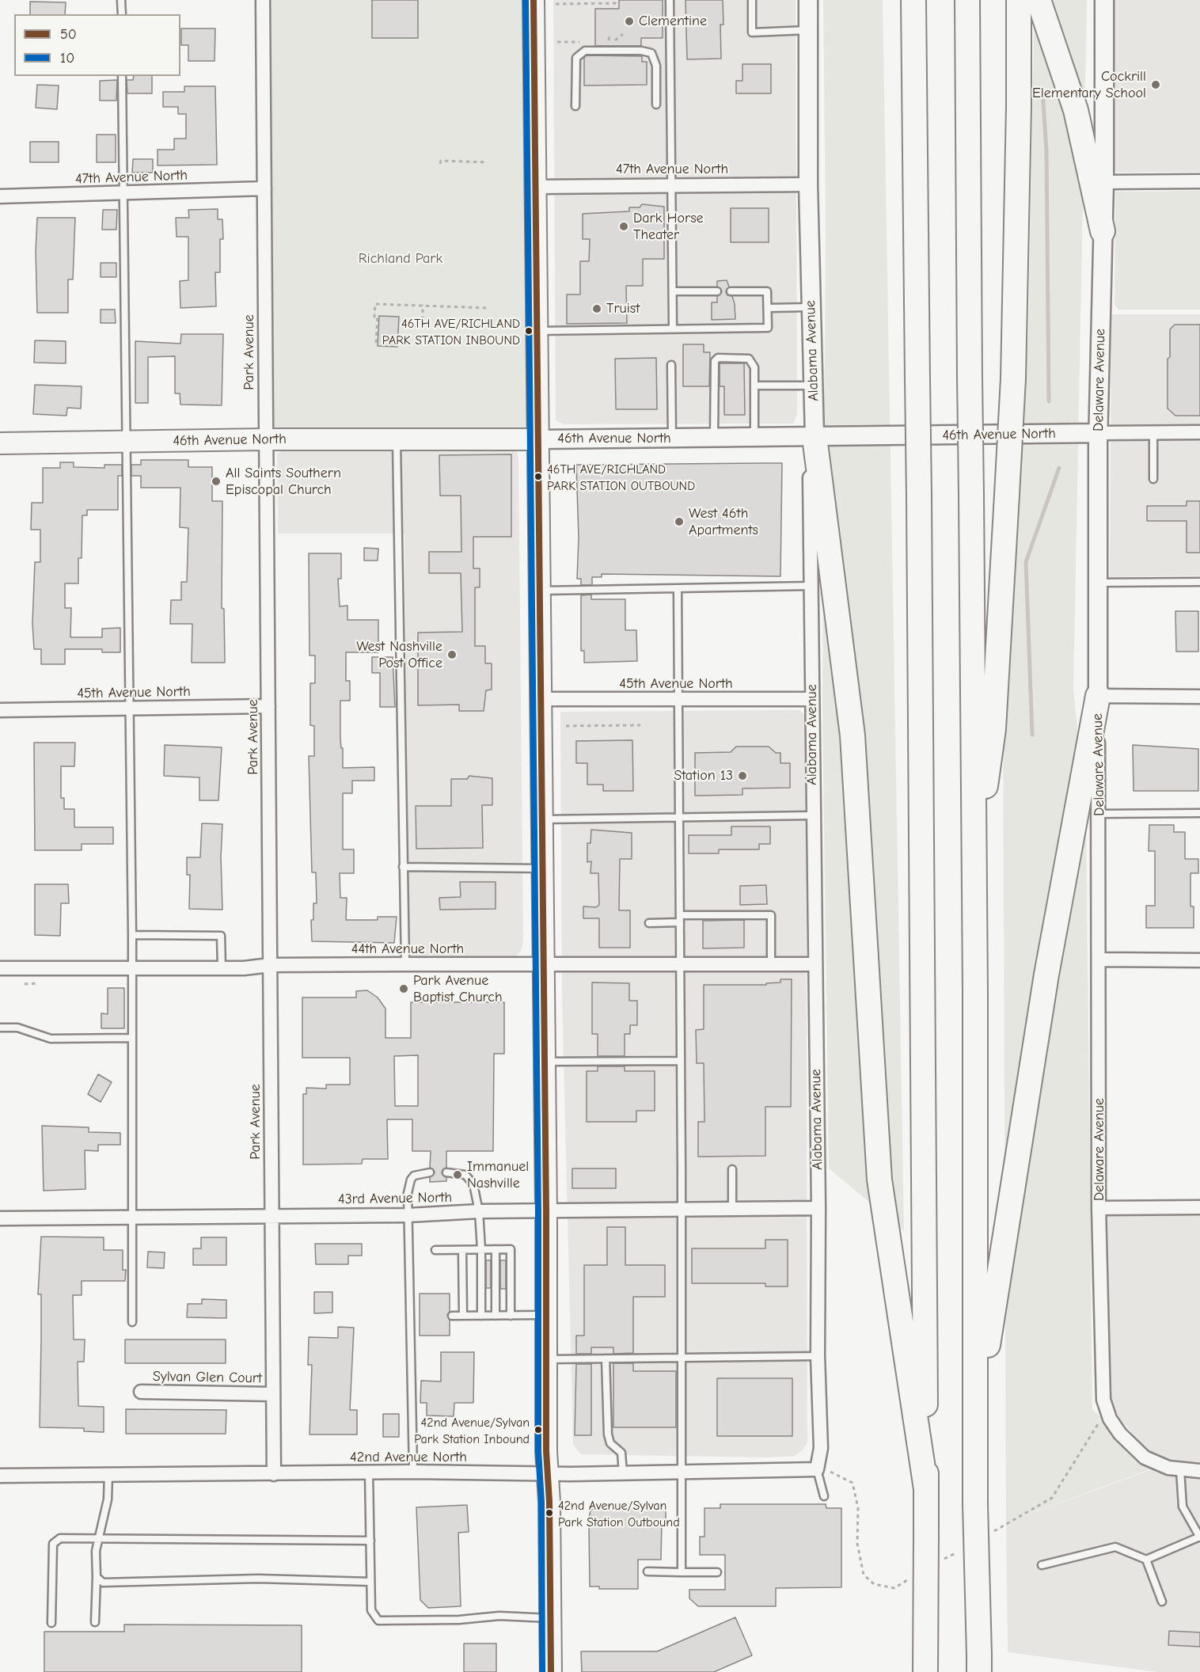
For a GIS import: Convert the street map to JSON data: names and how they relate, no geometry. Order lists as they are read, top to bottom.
{
  "streets": {
    "main road": ["Alabama Avenue", "Delaware Avenue", "46th Avenue North"],
    "street": [
      "47th Avenue North",
      "Park Avenue",
      "45th Avenue North",
      "44th Avenue North",
      "43rd Avenue North",
      "Sylvan Glen Court",
      "42nd Avenue North"
    ]
  },
  "crossings": [
    ["47th Avenue North", "Alabama Avenue"],
    ["47th Avenue North", "Park Avenue"],
    ["Alabama Avenue", "46th Avenue North"],
    ["Alabama Avenue", "45th Avenue North"],
    ["Alabama Avenue", "44th Avenue North"],
    ["Alabama Avenue", "43rd Avenue North"],
    ["Alabama Avenue", "42nd Avenue North"],
    ["Park Avenue", "46th Avenue North"],
    ["Park Avenue", "45th Avenue North"],
    ["Park Avenue", "44th Avenue North"],
    ["Park Avenue", "43rd Avenue North"],
    ["Park Avenue", "Sylvan Glen Court"],
    ["Park Avenue", "42nd Avenue North"],
    ["Delaware Avenue", "46th Avenue North"]
  ],
  "parks": ["Richland Park"],
  "places": [
    "Clementine",
    "Cockrill Elementary School",
    "Dark Horse Theater",
    "Truist",
    "46TH AVE/RICHLAND PARK STATION INBOUND",
    "46TH AVE/RICHLAND PARK STATION OUTBOUND",
    "All Saints Southern Episcopal Church",
    "West 46th Apartments",
    "West Nashville Post Office",
    "Station 13",
    "Park Avenue Baptist Church",
    "Immanuel Nashville",
    "42nd Avenue/Sylvan Park Station Inbound",
    "42nd Avenue/Sylvan Park Station Outbound"
  ],
  "lines": ["transit line 50", "transit line 10"],
  "legend": ["50", "10"]
}
